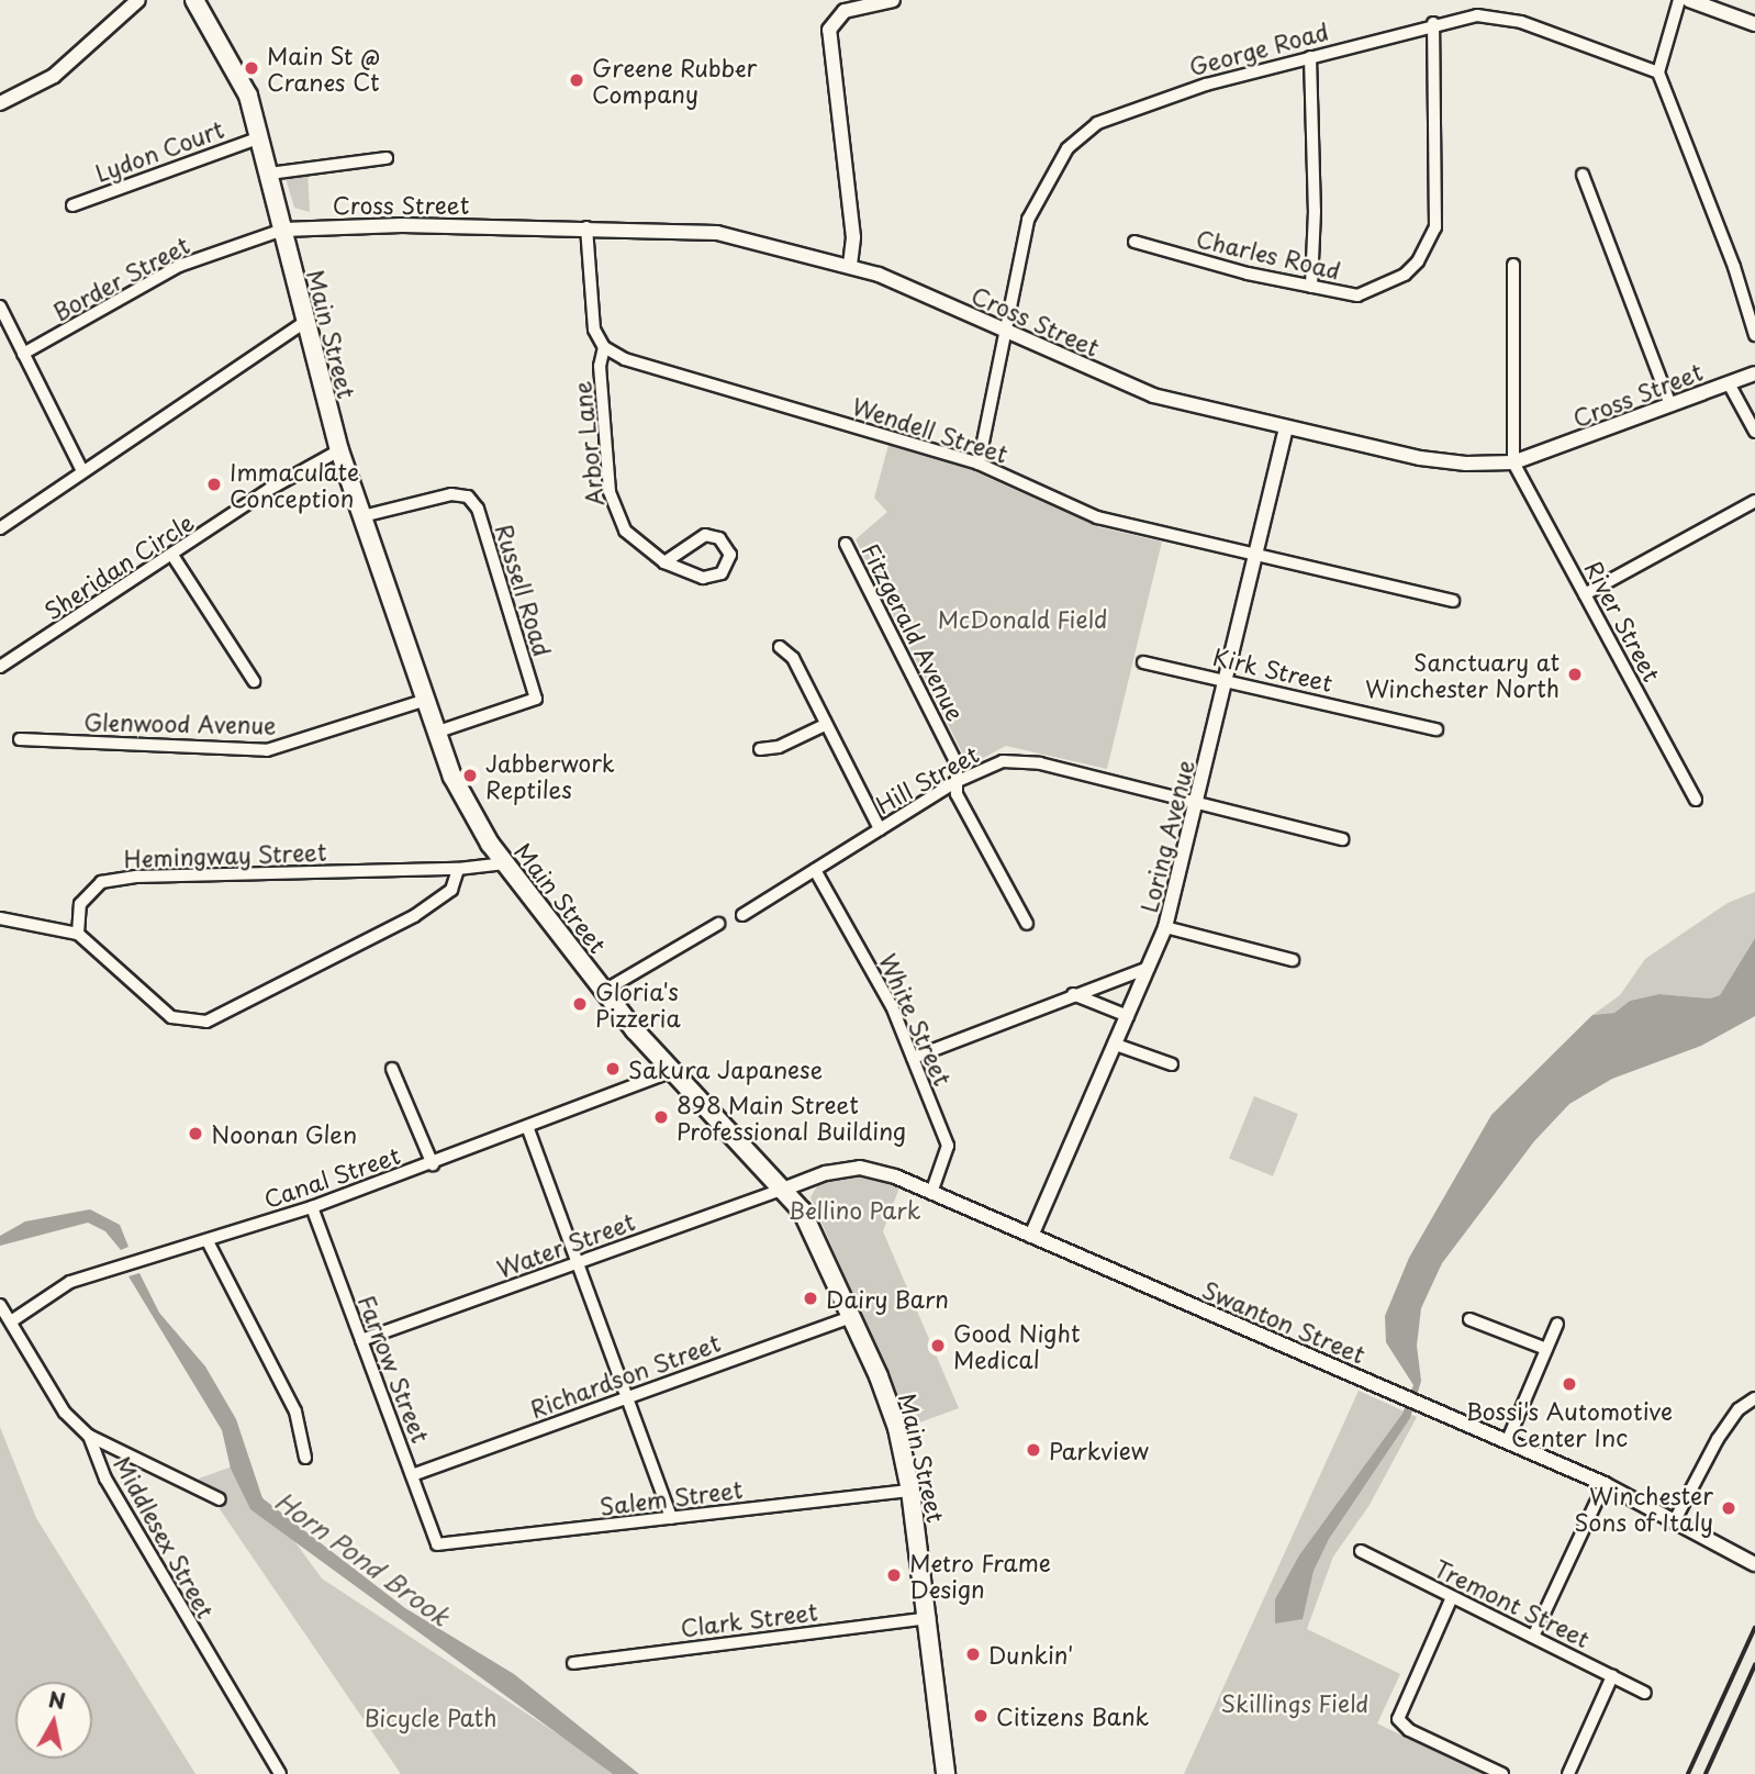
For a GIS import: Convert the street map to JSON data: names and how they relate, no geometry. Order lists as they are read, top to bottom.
{
  "streets": {
    "main road": ["Main Street"],
    "street": [
      "George Road",
      "Lydon Court",
      "Cross Street",
      "Charles Road",
      "Border Street",
      "Wendell Street",
      "Arbor Lane",
      "Sheridan Circle",
      "Russell Road",
      "River Street",
      "Fitzgerald Avenue",
      "Kirk Street",
      "Glenwood Avenue",
      "Hill Street",
      "Loring Avenue",
      "Hemingway Street",
      "White Street",
      "Canal Street",
      "Water Street",
      "Swanton Street",
      "Farrow Street",
      "Richardson Street",
      "Salem Street",
      "Middlesex Street",
      "Tremont Street",
      "Clark Street"
    ]
  },
  "crossings": [
    ["George Road", "Cross Street"],
    ["George Road", "Charles Road"],
    ["Lydon Court", "Main Street"],
    ["Cross Street", "Border Street"],
    ["Cross Street", "Main Street"],
    ["Cross Street", "River Street"],
    ["Cross Street", "Loring Avenue"],
    ["Border Street", "Main Street"],
    ["Main Street", "Sheridan Circle"],
    ["Main Street", "Russell Road"],
    ["Main Street", "Glenwood Avenue"],
    ["Main Street", "Hemingway Street"],
    ["Main Street", "Canal Street"],
    ["Main Street", "Water Street"],
    ["Main Street", "Swanton Street"],
    ["Main Street", "Richardson Street"],
    ["Main Street", "Salem Street"],
    ["Main Street", "Clark Street"],
    ["Wendell Street", "Arbor Lane"],
    ["Wendell Street", "Loring Avenue"],
    ["Fitzgerald Avenue", "Hill Street"],
    ["Kirk Street", "Loring Avenue"],
    ["Hill Street", "Loring Avenue"],
    ["Hill Street", "White Street"],
    ["Loring Avenue", "Swanton Street"],
    ["White Street", "Swanton Street"],
    ["Canal Street", "Farrow Street"],
    ["Canal Street", "Middlesex Street"],
    ["Water Street", "Swanton Street"],
    ["Water Street", "Farrow Street"],
    ["Farrow Street", "Richardson Street"],
    ["Farrow Street", "Salem Street"]
  ],
  "water": ["Horn Pond Brook"],
  "parks": [
    "McDonald Field",
    "Bellino Park",
    "Skillings Field",
    "Bicycle Path"
  ],
  "places": [
    "Main St @ Cranes Ct",
    "Greene Rubber Company",
    "Immaculate Conception",
    "Sanctuary at Winchester North",
    "Jabberwork Reptiles",
    "Gloria's Pizzeria",
    "Sakura Japanese",
    "898 Main Street Professional Building",
    "Noonan Glen",
    "Dairy Barn",
    "Good Night Medical",
    "Bossi's Automotive Center Inc",
    "Parkview",
    "Winchester Sons of Italy",
    "Metro Frame Design",
    "Dunkin'",
    "Citizens Bank"
  ],
  "north": "top"
}
